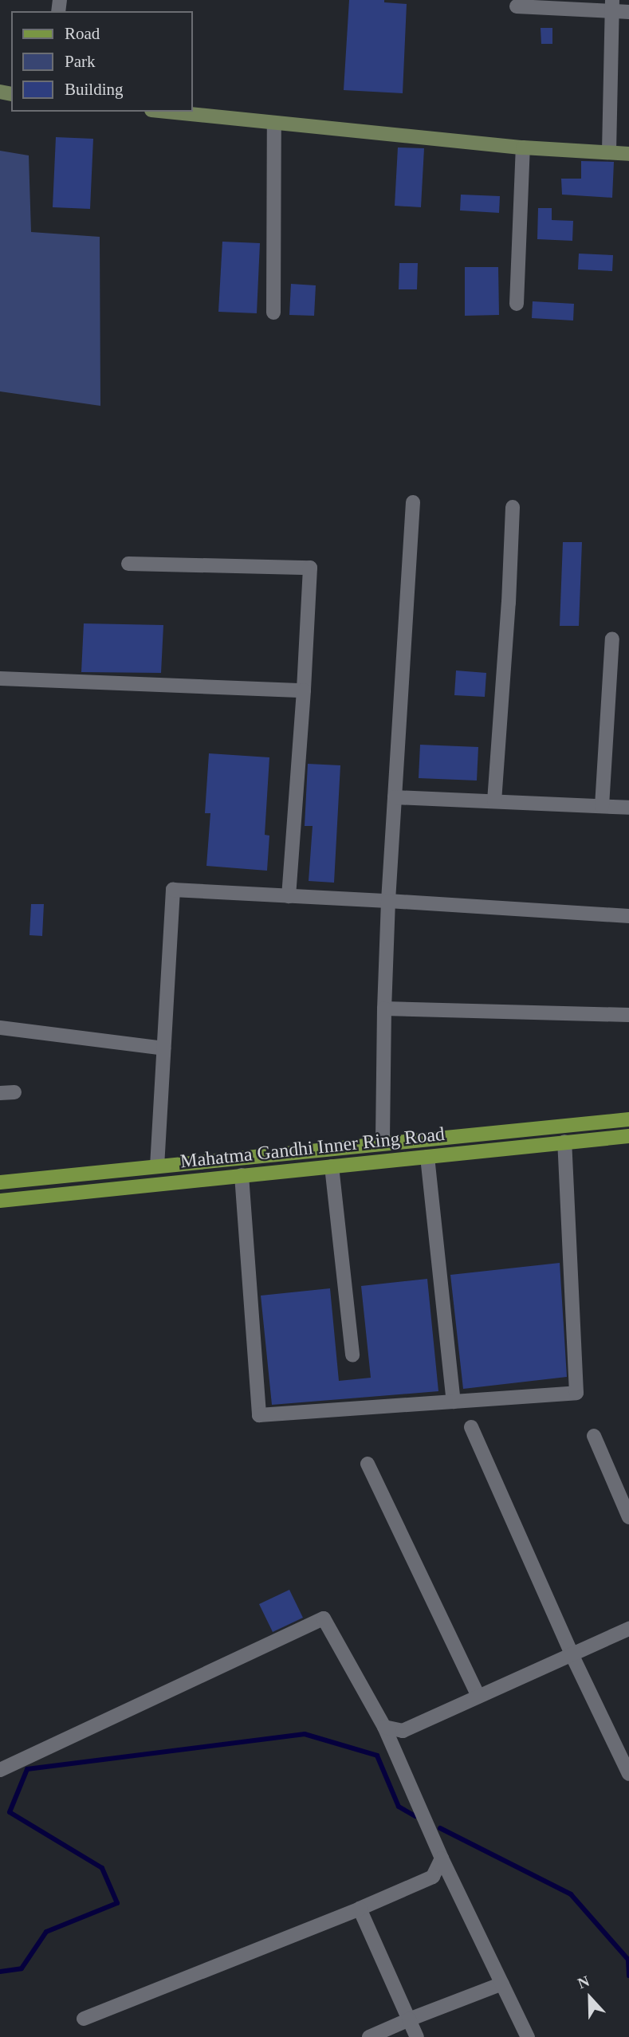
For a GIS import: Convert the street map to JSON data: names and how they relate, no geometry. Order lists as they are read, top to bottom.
{
  "streets": {
    "main road": ["Mahatma Gandhi Inner Ring Road"]
  },
  "legend": ["Road", "Park", "Building"],
  "north": "top"
}
